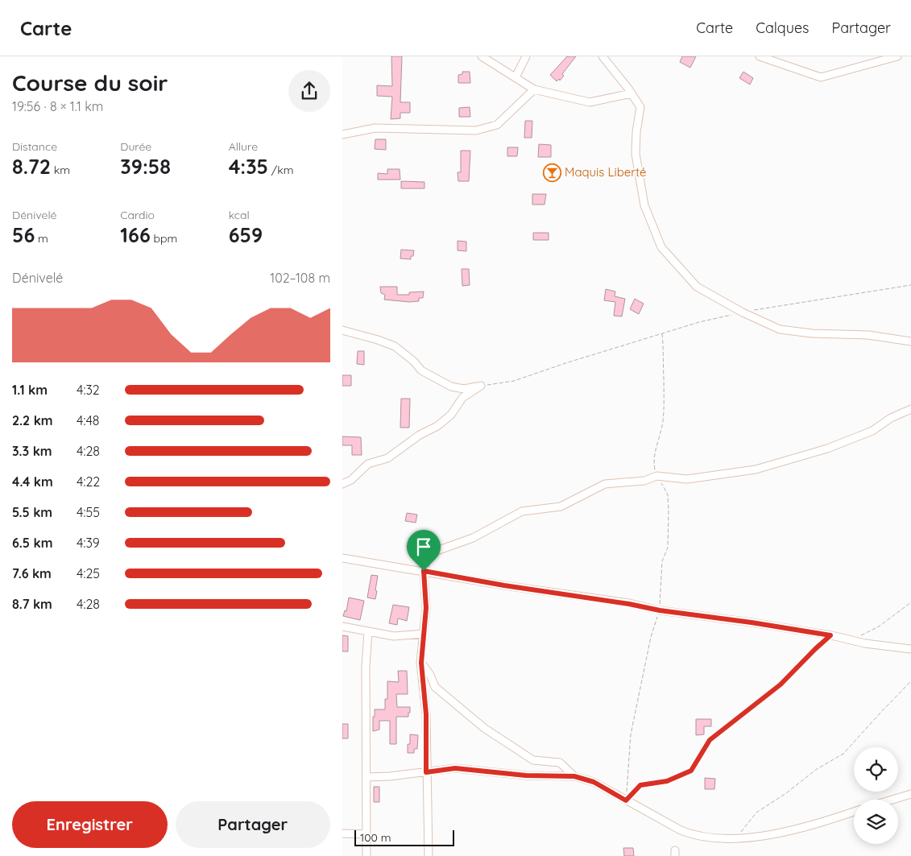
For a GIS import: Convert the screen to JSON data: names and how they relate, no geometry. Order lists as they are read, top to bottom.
{
  "places": {
    "bar": ["Maquis Liberté"]
  },
  "scale_bar": "100 m",
  "page": {
    "header": "Carte",
    "nav": ["Carte", "Calques", "Partager"],
    "heading": ["Course du soir", "19:56 · 8 × 1.1 km"],
    "stats": [
      ["Distance", "8.72 km"],
      ["Durée", "39:58"],
      ["Allure", "4:35 /km"],
      ["Dénivelé", "56 m"],
      ["Cardio", "166 bpm"],
      ["kcal", "659"]
    ],
    "chart": ["Dénivelé", "102–108 m"],
    "list": [
      {
        "name": "1.1 km",
        "note": "4:32"
      },
      {
        "name": "2.2 km",
        "note": "4:48"
      },
      {
        "name": "3.3 km",
        "note": "4:28"
      },
      {
        "name": "4.4 km",
        "note": "4:22"
      },
      {
        "name": "5.5 km",
        "note": "4:55"
      },
      {
        "name": "6.5 km",
        "note": "4:39"
      },
      {
        "name": "7.6 km",
        "note": "4:25"
      },
      {
        "name": "8.7 km",
        "note": "4:28"
      }
    ],
    "buttons": ["Enregistrer", "Partager"],
    "scale": "100 m"
  }
}
